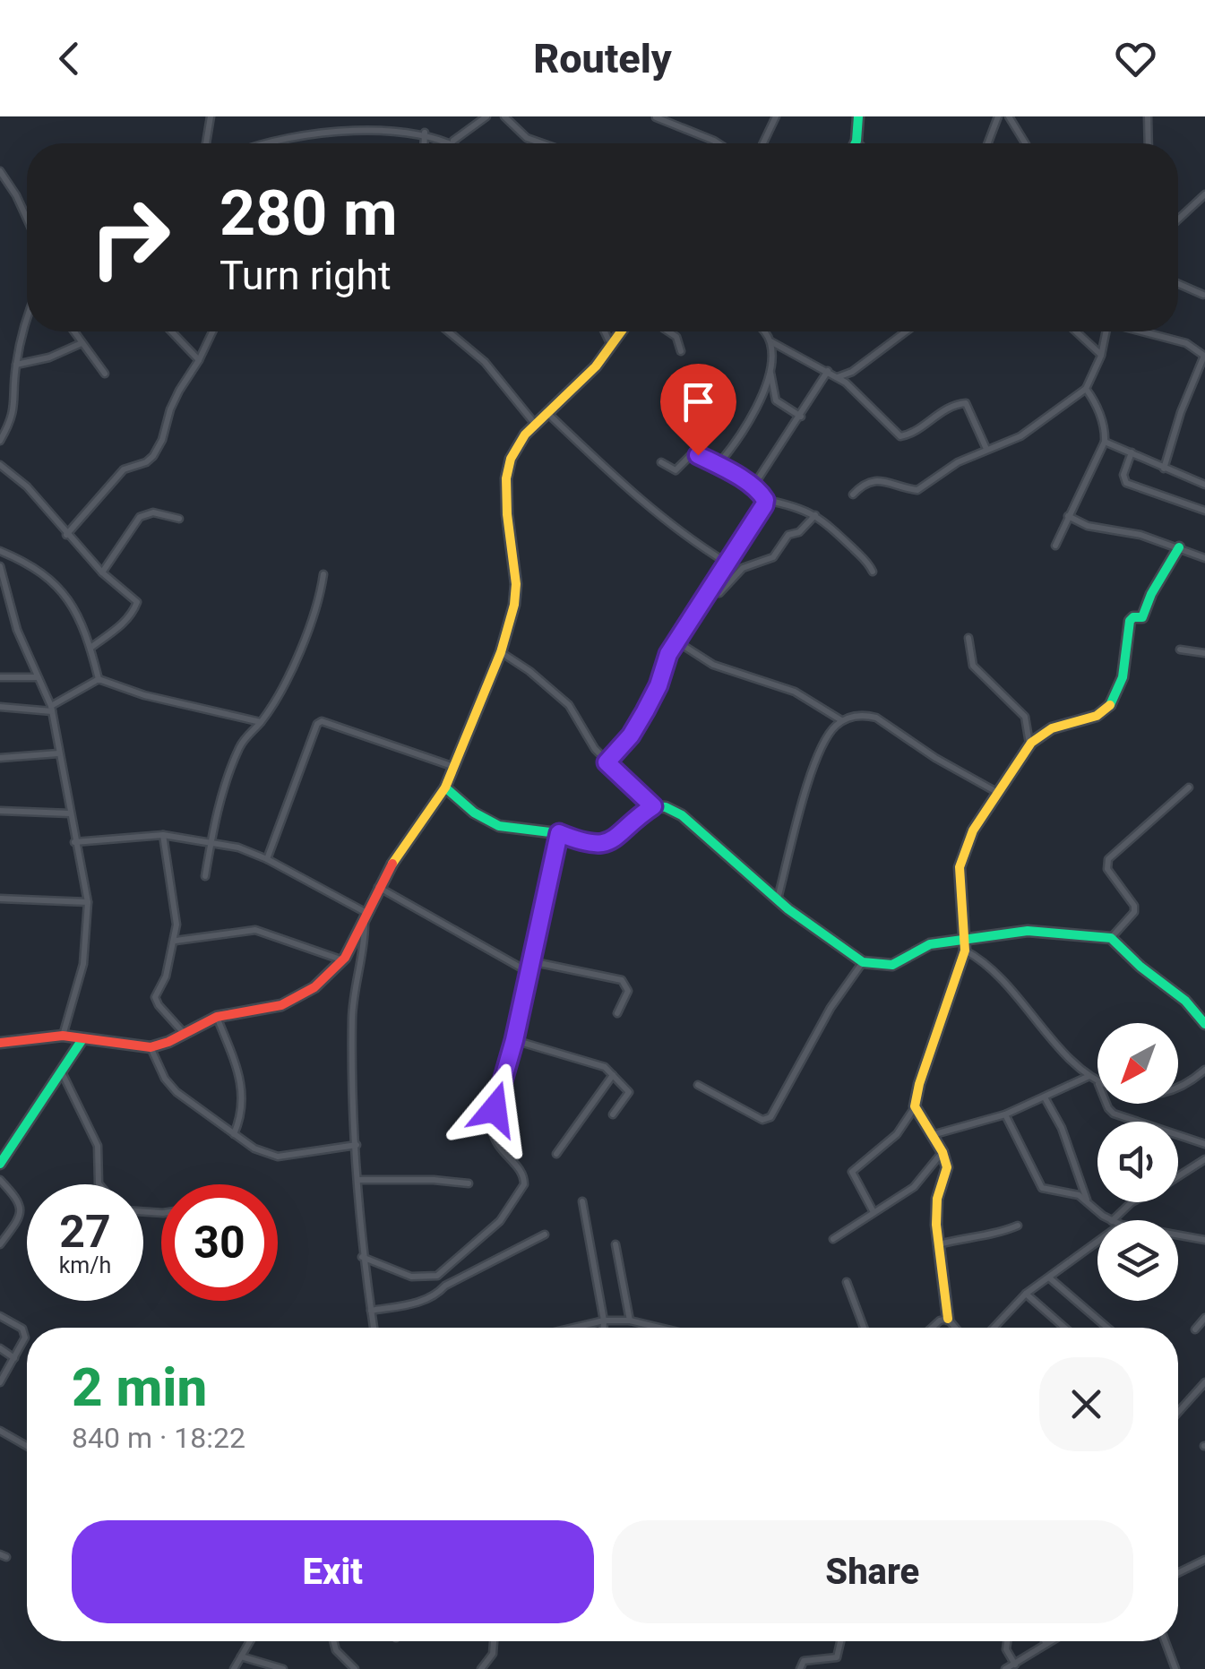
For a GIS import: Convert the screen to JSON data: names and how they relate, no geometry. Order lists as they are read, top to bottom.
{
  "north": "bottom left",
  "page": {
    "header": "Routely",
    "turn": ["280 m", "Turn right"],
    "speed": "27 km/h",
    "limit": "30",
    "heading": ["2 min", "840 m · 18:22"],
    "buttons": ["Exit", "Share"]
  }
}
